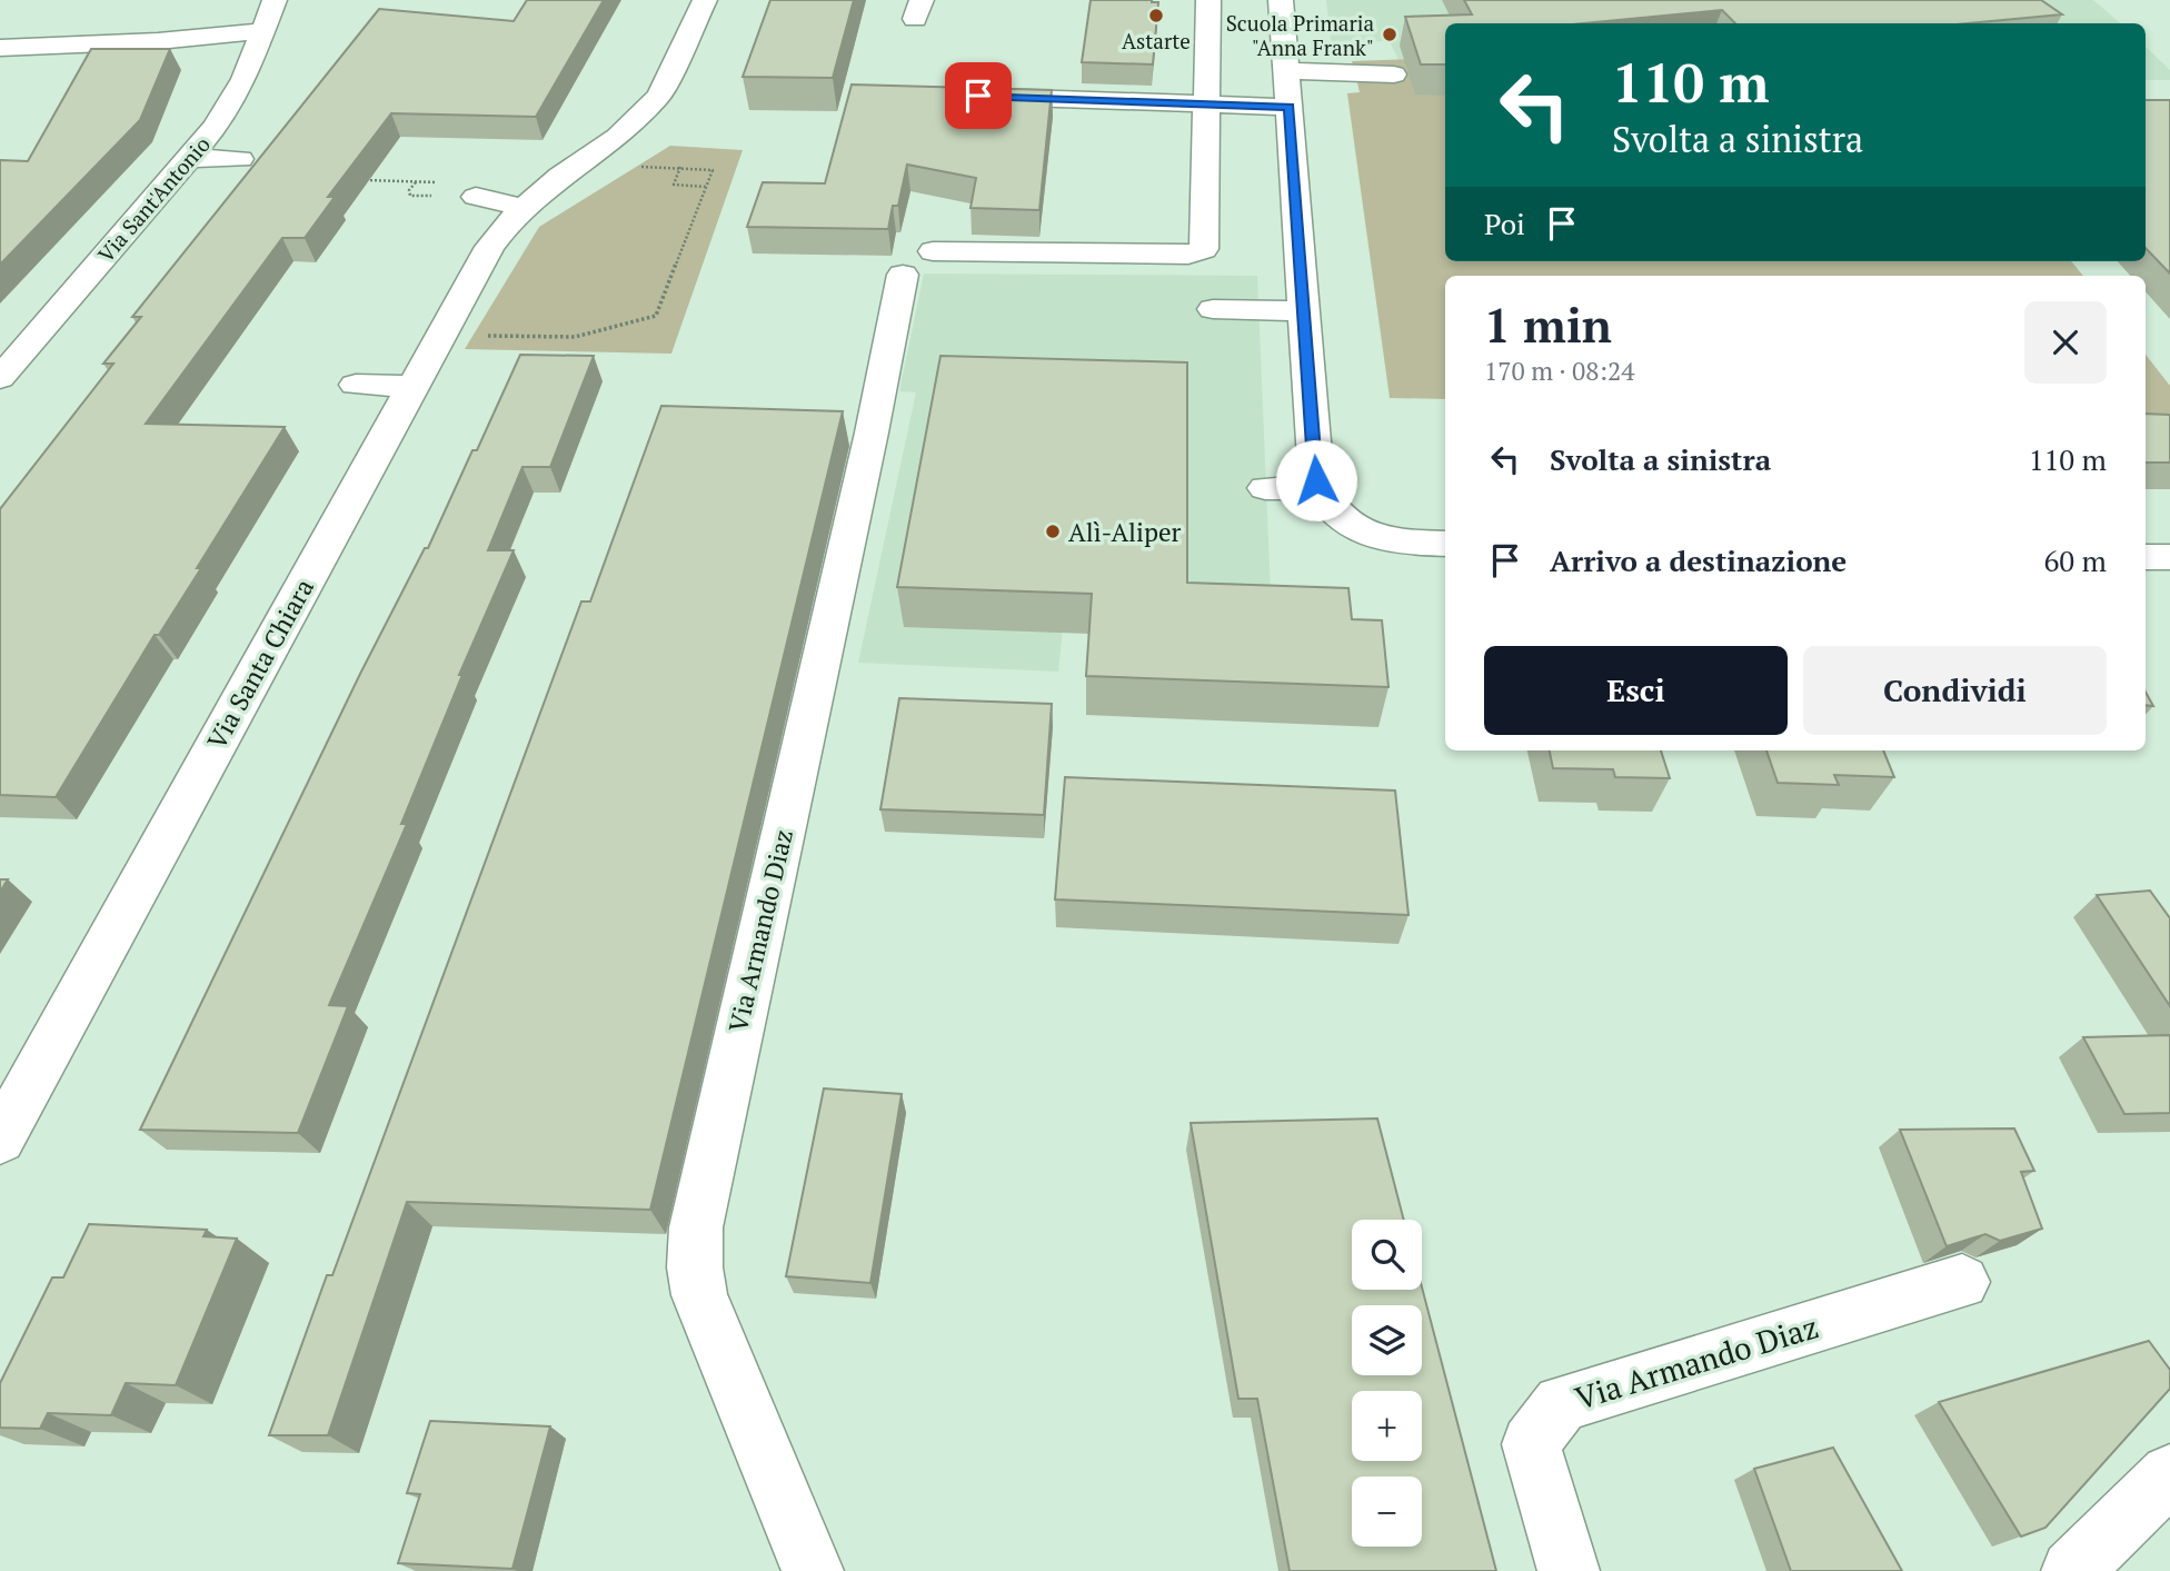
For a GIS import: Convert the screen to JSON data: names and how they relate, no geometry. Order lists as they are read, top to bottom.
{
  "streets": {
    "street": ["Via Sant'Antonio", "Via Santa Chiara", "Via Armando Diaz"]
  },
  "places": ["Astarte", "Scuola Primaria \"Anna Frank\"", "Alì-Aliper"],
  "page": {
    "turn": ["110 m", "Svolta a sinistra"],
    "then": "Poi",
    "heading": ["1 min", "170 m · 08:24"],
    "list": [
      {
        "name": "Svolta a sinistra",
        "value": "110 m"
      },
      {
        "name": "Arrivo a destinazione",
        "value": "60 m"
      }
    ],
    "buttons": ["Esci", "Condividi"],
    "map_buttons": ["+", "−"]
  }
}
